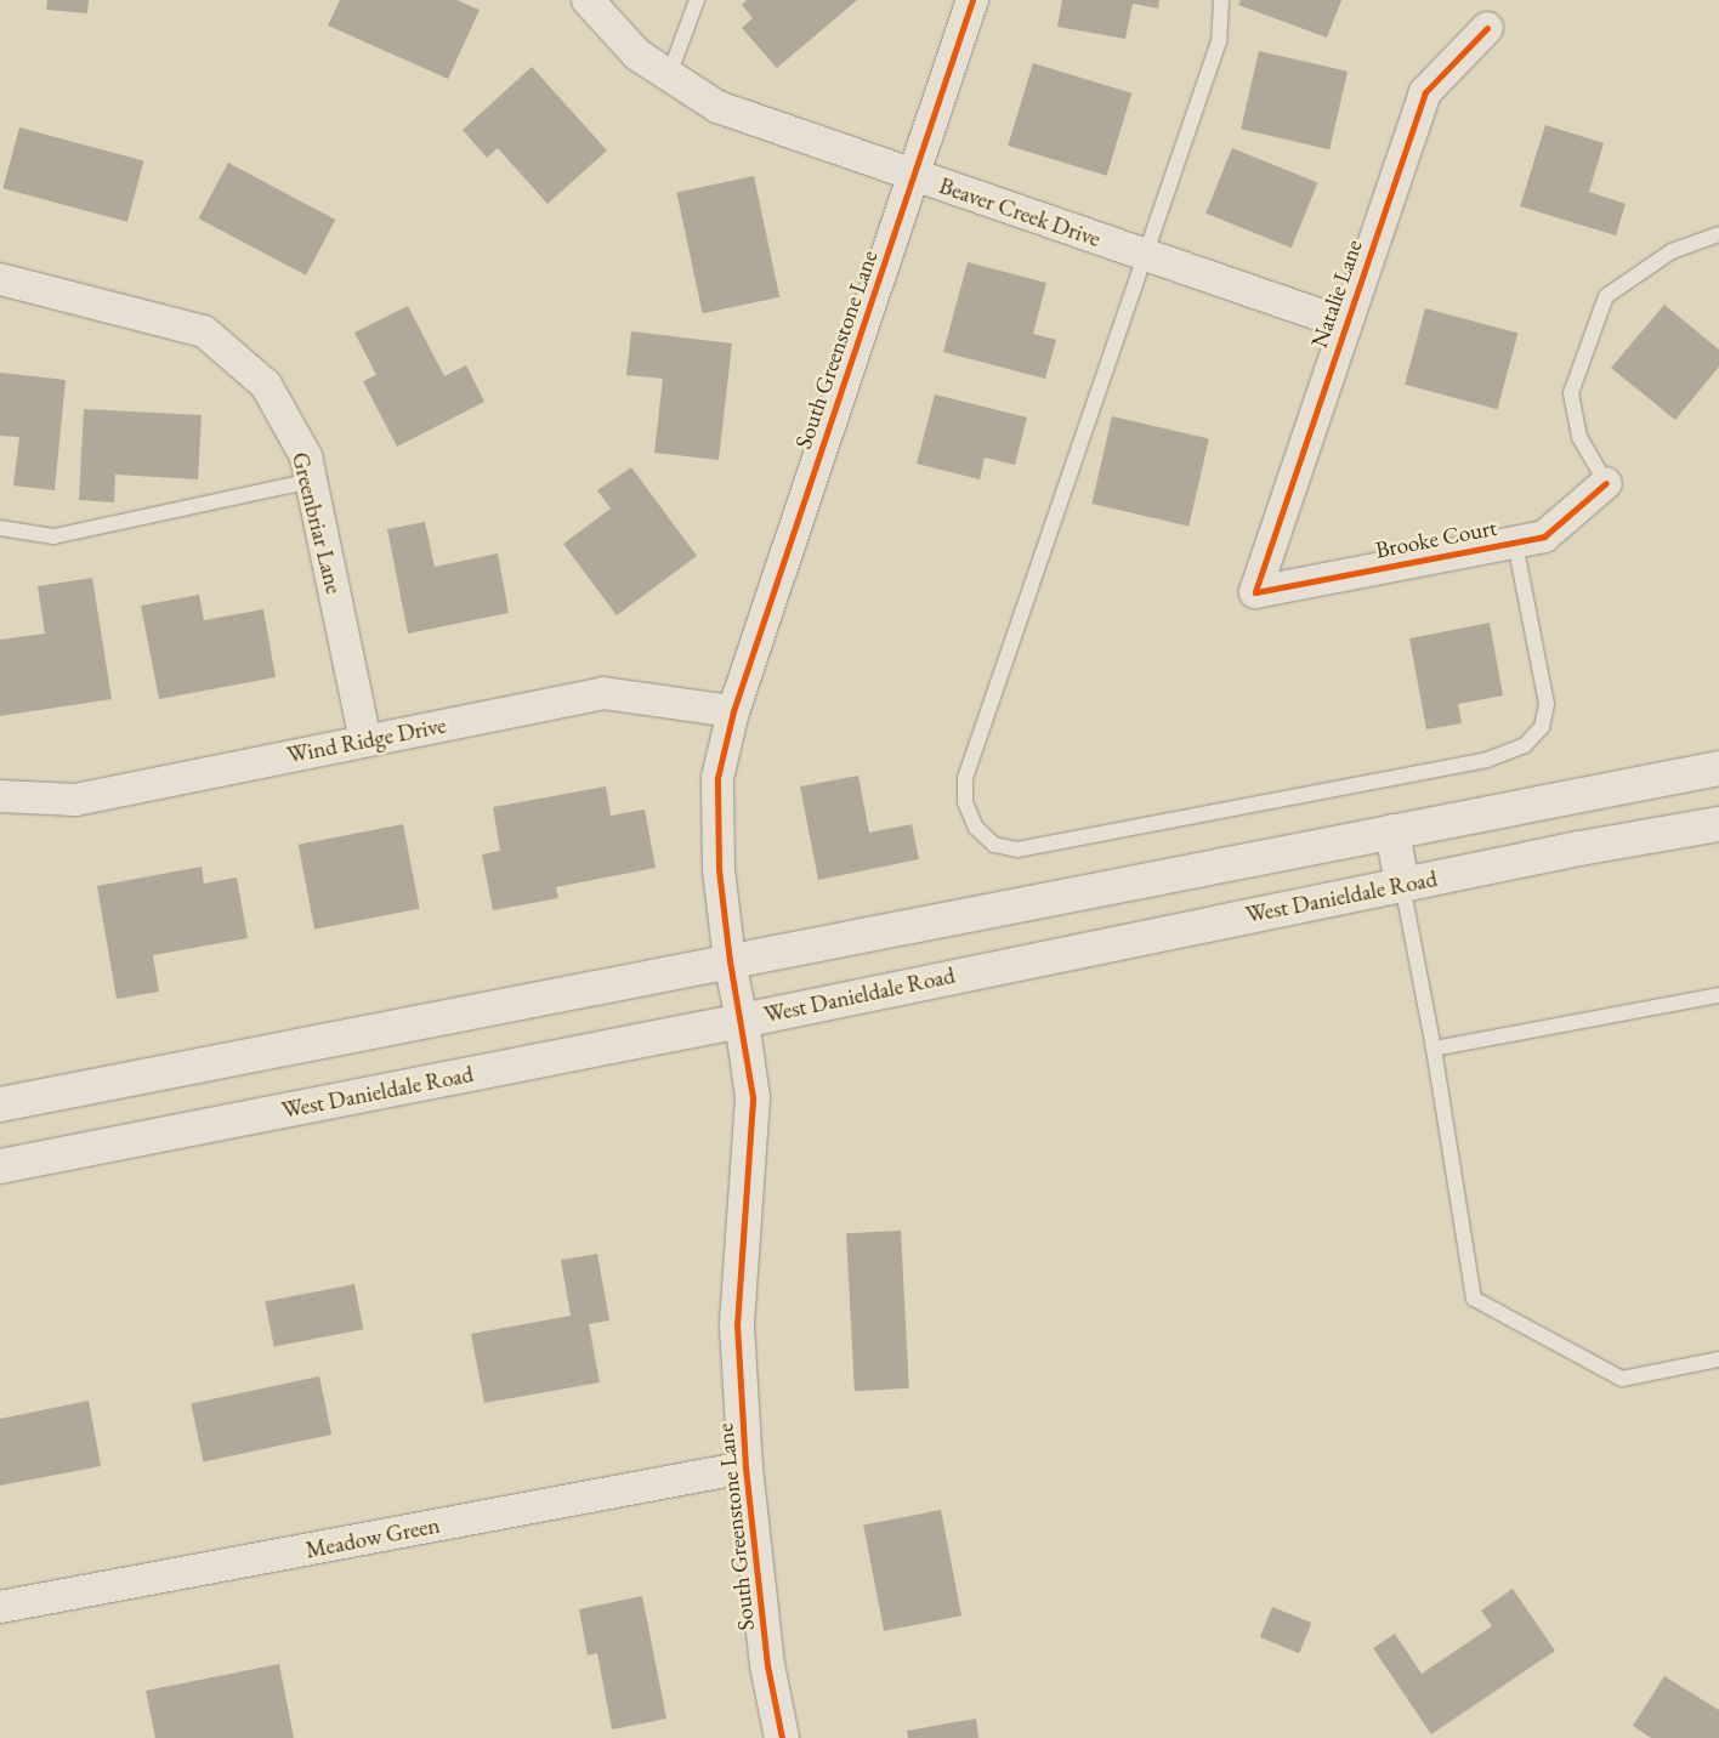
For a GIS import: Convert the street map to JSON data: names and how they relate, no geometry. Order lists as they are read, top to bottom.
{
  "streets": {
    "main road": ["South Greenstone Lane", "West Danieldale Road"],
    "street": [
      "Beaver Creek Drive",
      "Natalie Lane",
      "Greenbriar Lane",
      "Brooke Court",
      "Wind Ridge Drive",
      "Meadow Green"
    ]
  },
  "crossings": [
    ["Beaver Creek Drive", "Natalie Lane"],
    ["Beaver Creek Drive", "South Greenstone Lane"],
    ["Natalie Lane", "Brooke Court"],
    ["South Greenstone Lane", "Wind Ridge Drive"],
    ["South Greenstone Lane", "West Danieldale Road"],
    ["South Greenstone Lane", "Meadow Green"],
    ["Greenbriar Lane", "Wind Ridge Drive"]
  ]
}
